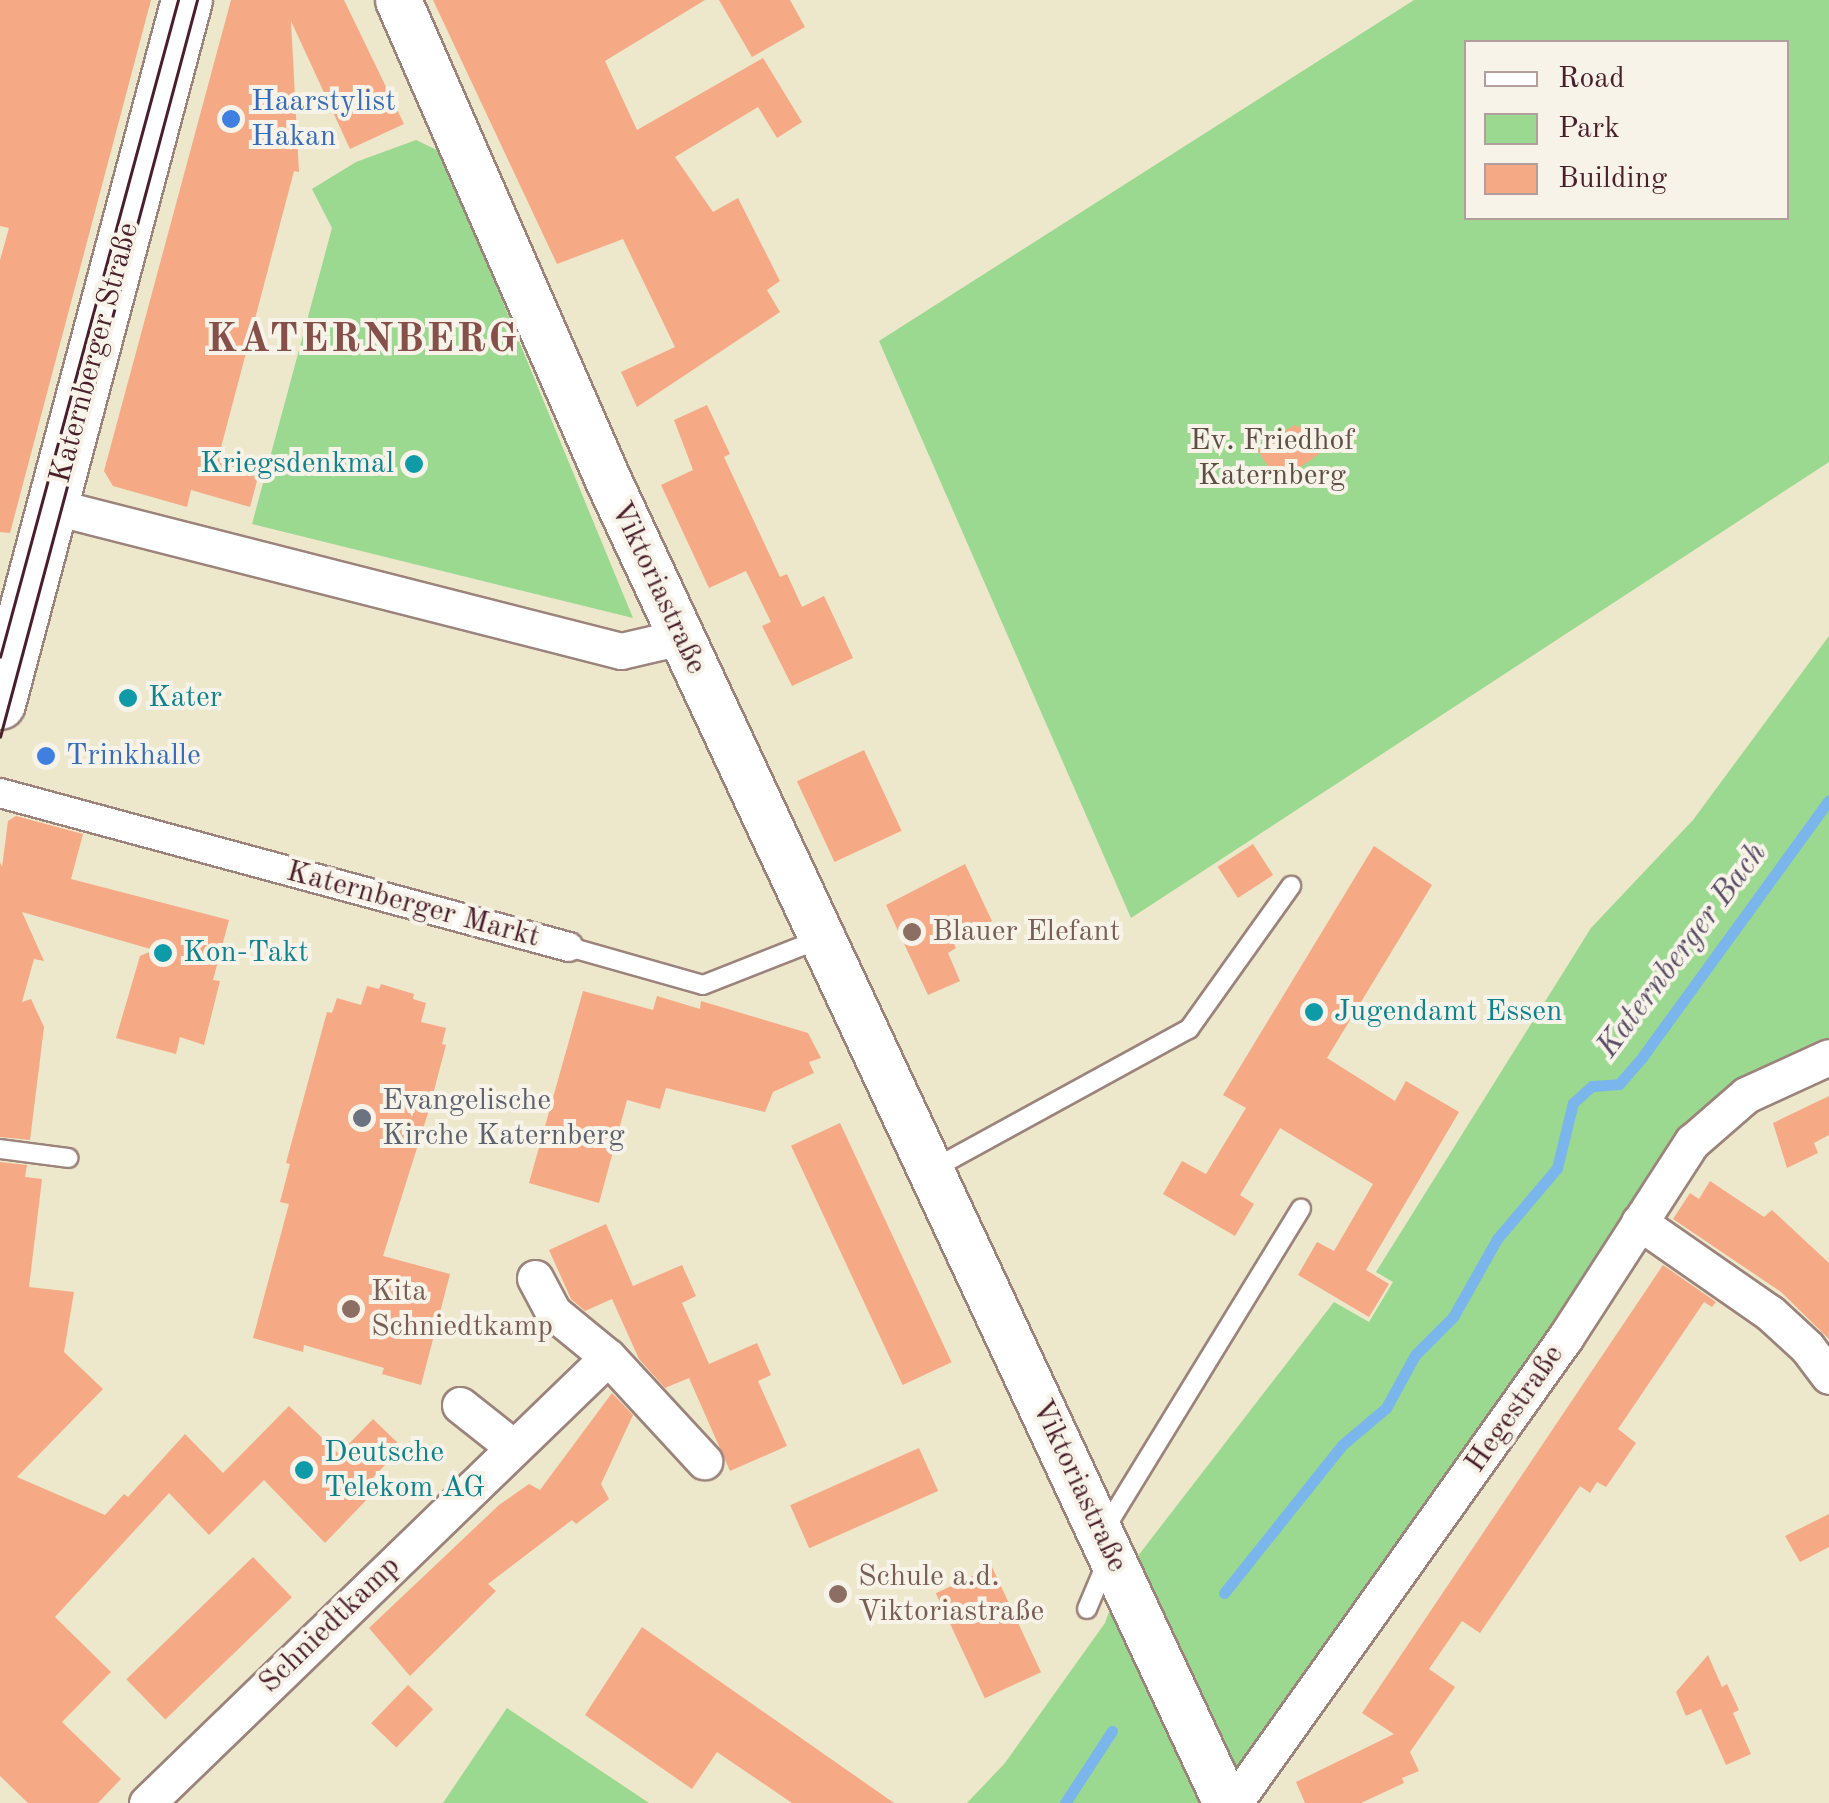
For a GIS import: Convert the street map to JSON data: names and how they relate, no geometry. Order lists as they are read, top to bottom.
{
  "streets": {
    "main road": ["Katernberger Straße"],
    "street": [
      "Viktoriastraße",
      "Katernberger Markt",
      "Hegestraße",
      "Schniedtkamp"
    ]
  },
  "crossings": [
    ["Viktoriastraße", "Katernberger Markt"]
  ],
  "districts": ["KATERNBERG"],
  "water": ["Katernberger Bach"],
  "parks": ["Ev. Friedhof Katernberg"],
  "places": [
    "Haarstylist Hakan",
    "Kriegsdenkmal",
    "Kater",
    "Trinkhalle",
    "Blauer Elefant",
    "Kon-Takt",
    "Jugendamt Essen",
    "Evangelische Kirche Katernberg",
    "Kita Schniedtkamp",
    "Deutsche Telekom AG",
    "Schule a.d. Viktoriastraße"
  ],
  "legend": ["Road", "Park", "Building"]
}
